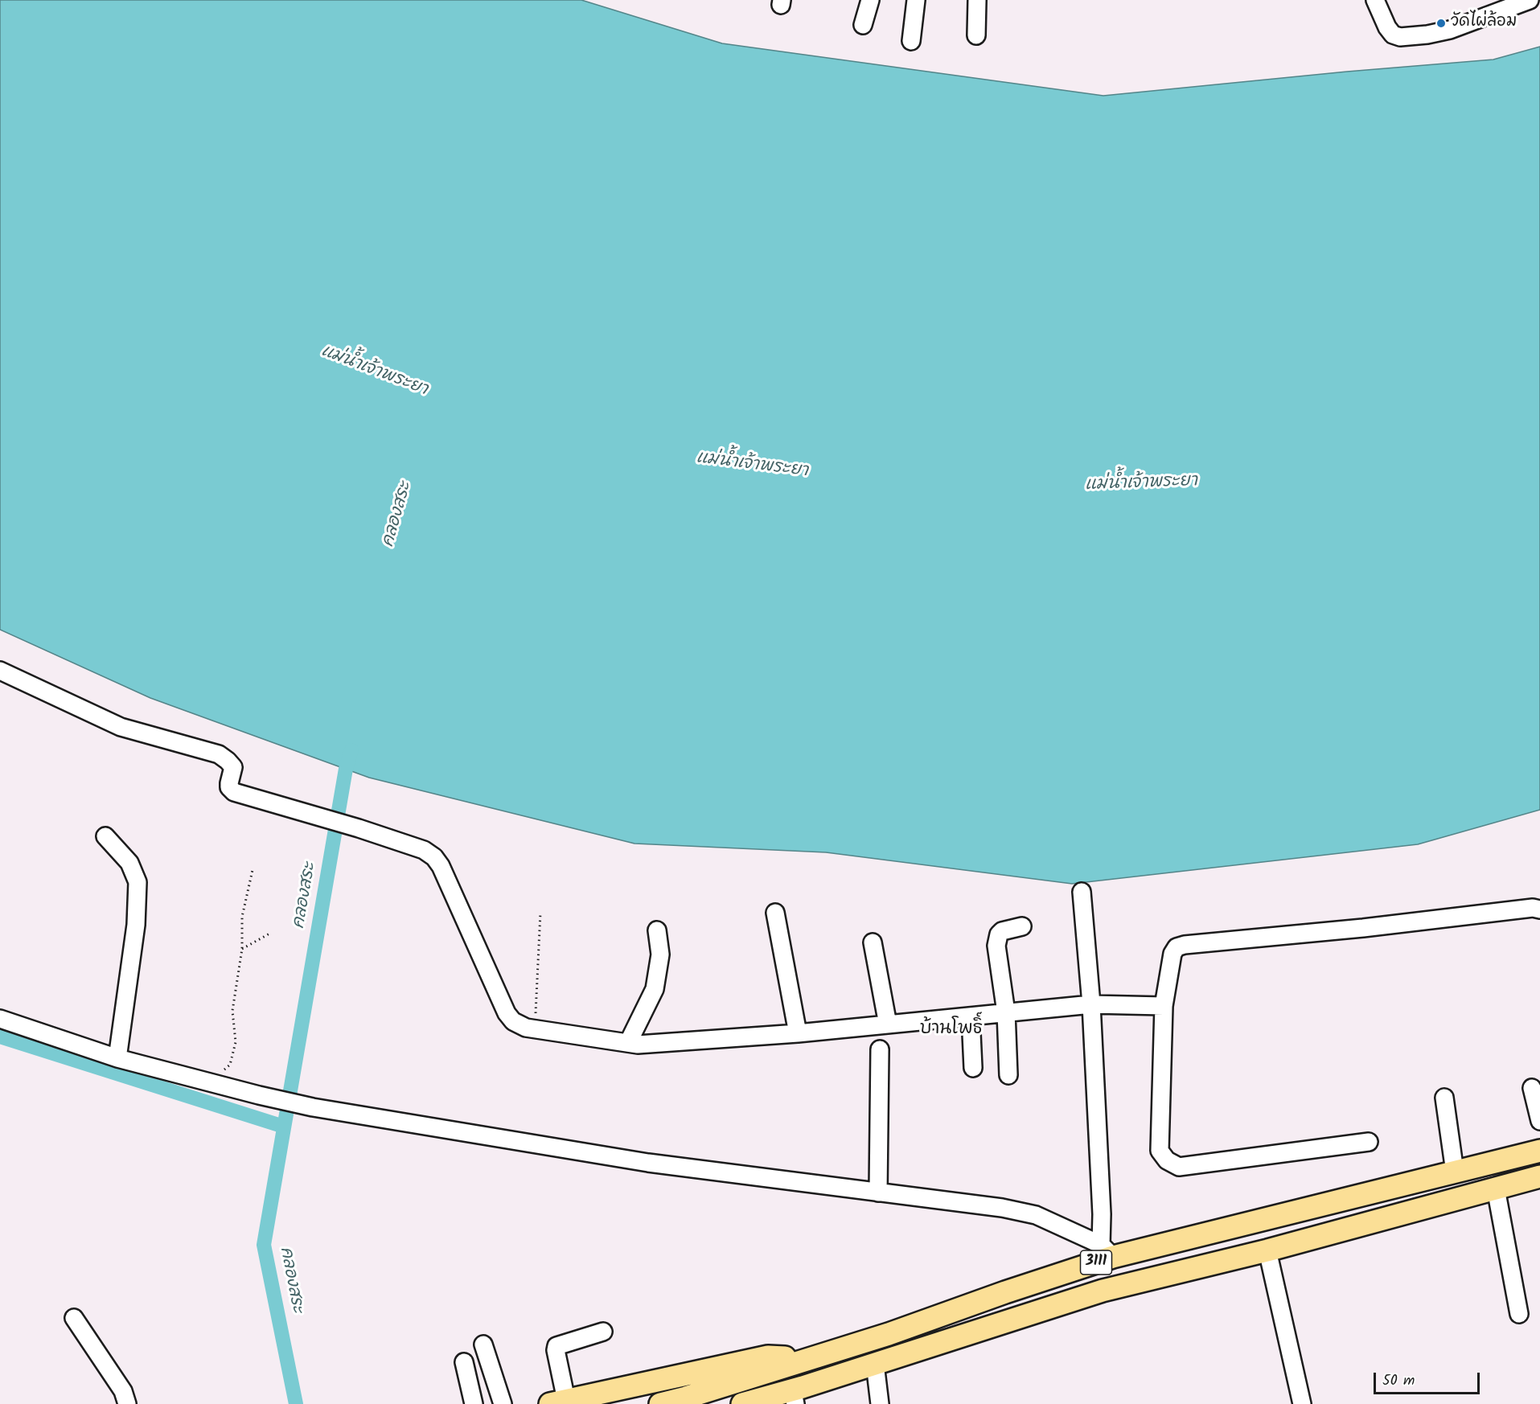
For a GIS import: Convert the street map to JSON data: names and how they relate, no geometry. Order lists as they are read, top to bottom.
{
  "streets": {
    "main road": ["3111"]
  },
  "districts": ["บ้านโพธิ์"],
  "water": ["แม่น้ำเจ้าพระยา", "คลองสระ"],
  "places": ["วัดไผ่ล้อม"],
  "scale_bar": "50 m"
}
